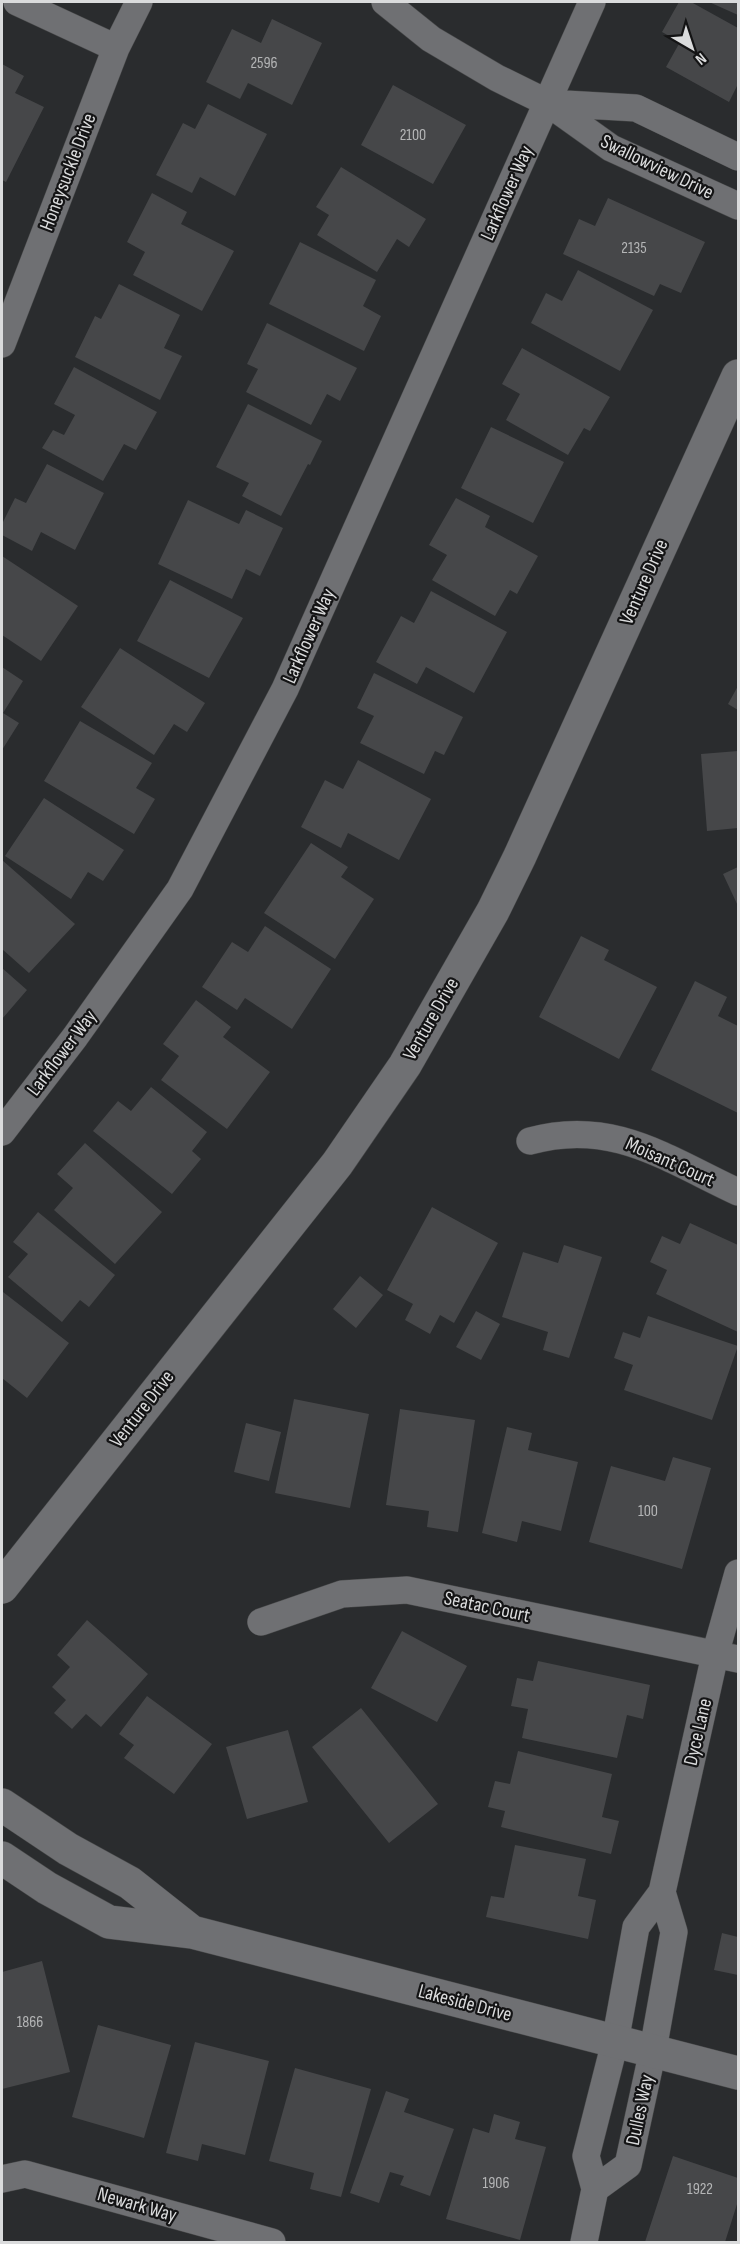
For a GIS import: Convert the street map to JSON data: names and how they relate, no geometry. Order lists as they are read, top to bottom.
{
  "streets": {
    "street": [
      "Swallowview Drive",
      "Honeysuckle Drive",
      "Larkflower Way",
      "Venture Drive",
      "Moisant Court",
      "Seatac Court",
      "Dyce Lane",
      "Lakeside Drive",
      "Dulles Way",
      "Newark Way"
    ]
  },
  "crossings": [
    ["Swallowview Drive", "Larkflower Way"],
    ["Seatac Court", "Dyce Lane"],
    ["Dyce Lane", "Lakeside Drive"],
    ["Dyce Lane", "Dulles Way"],
    ["Lakeside Drive", "Dulles Way"]
  ],
  "house_numbers": [
    "2596",
    "2100",
    "2135",
    "100",
    "1866",
    "1906",
    "1922"
  ],
  "north": "bottom right"
}
